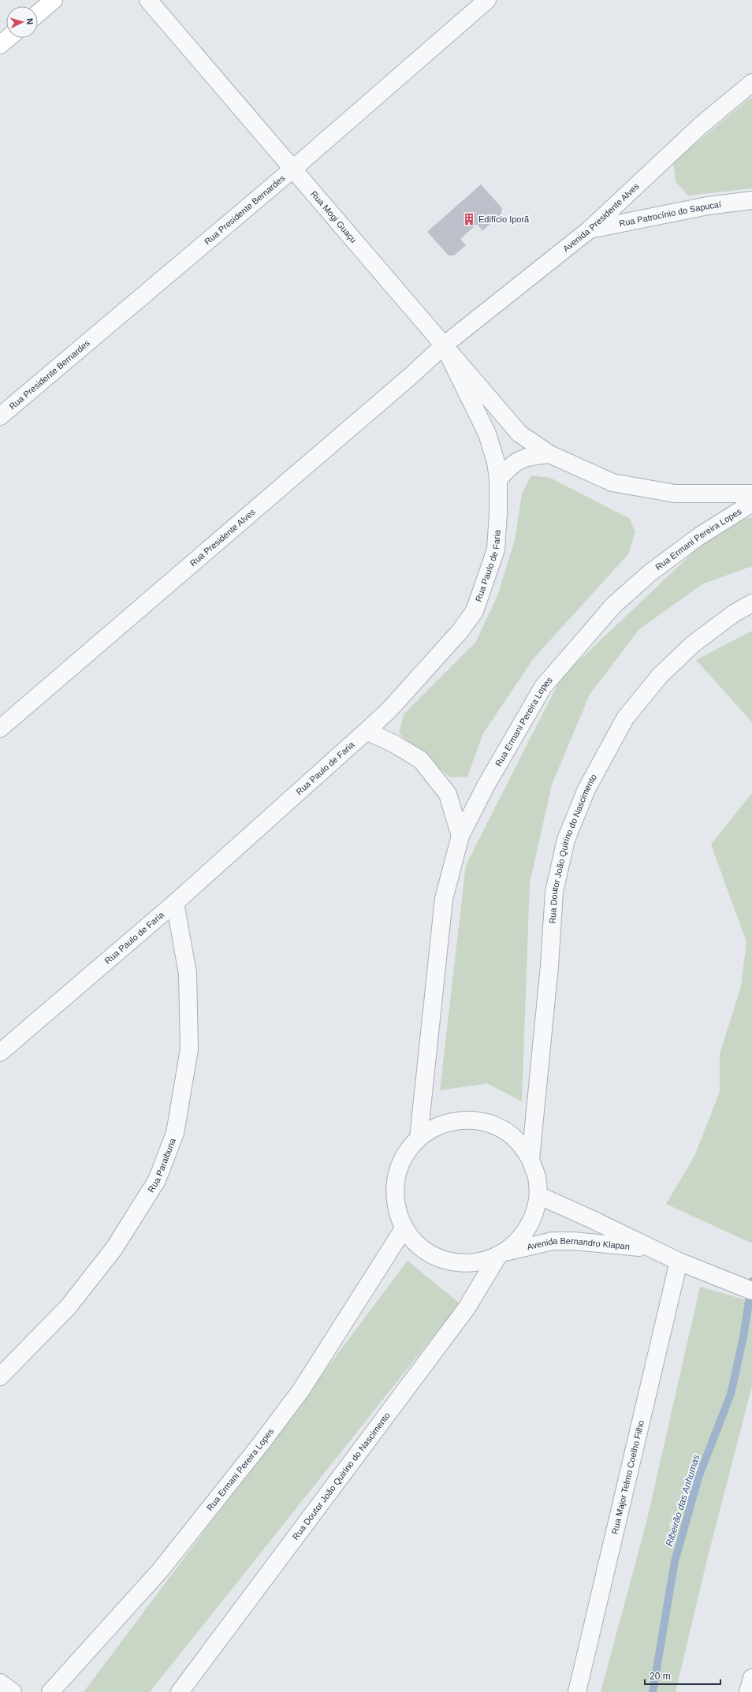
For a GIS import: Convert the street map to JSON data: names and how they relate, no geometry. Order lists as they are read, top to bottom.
{
  "streets": {
    "street": [
      "Rua Presidente Bernardes",
      "Rua Patrocínio do Sapucaí",
      "Rua Mogi Guaçu",
      "Avenida Presidente Alves",
      "Rua Presidente Alves",
      "Rua Ermani Pereira Lopes",
      "Rua Paulo de Faria",
      "Rua Doutor João Quirino do Nascimento",
      "Rua Paraibuna",
      "Avenida Bernandro Klapan",
      "Rua Major Telmo Coelho Filho"
    ]
  },
  "crossings": [
    ["Rua Presidente Bernardes", "Rua Mogi Guaçu"],
    ["Rua Patrocínio do Sapucaí", "Avenida Presidente Alves"],
    ["Rua Mogi Guaçu", "Avenida Presidente Alves"],
    ["Rua Mogi Guaçu", "Rua Presidente Alves"],
    ["Rua Mogi Guaçu", "Rua Paulo de Faria"],
    ["Avenida Presidente Alves", "Rua Presidente Alves"],
    ["Avenida Presidente Alves", "Rua Paulo de Faria"],
    ["Rua Presidente Alves", "Rua Paulo de Faria"],
    ["Rua Ermani Pereira Lopes", "Avenida Bernandro Klapan"],
    ["Rua Paulo de Faria", "Rua Paraibuna"],
    ["Rua Doutor João Quirino do Nascimento", "Avenida Bernandro Klapan"],
    ["Avenida Bernandro Klapan", "Rua Major Telmo Coelho Filho"]
  ],
  "water": ["Ribeirão das Anhumas"],
  "places": {
    "building": ["Edifício Iporã"]
  },
  "scale_bar": "20 m",
  "north": "right"
}
